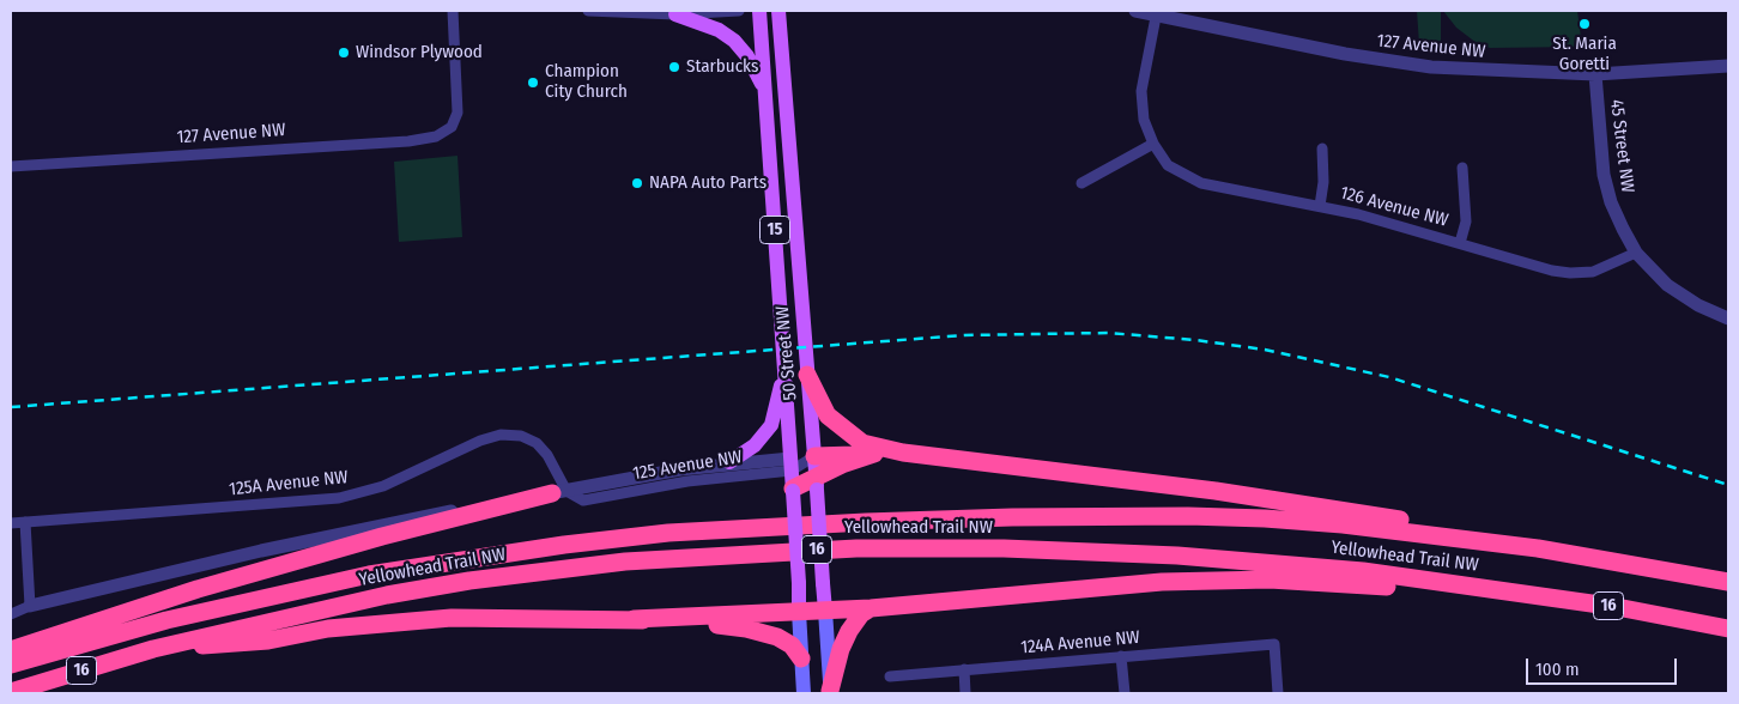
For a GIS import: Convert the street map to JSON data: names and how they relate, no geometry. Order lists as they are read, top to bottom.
{
  "streets": {
    "highway": ["Yellowhead Trail NW", "16"],
    "main road": ["15", "50 Street NW"],
    "street": [
      "127 Avenue NW",
      "45 Street NW",
      "126 Avenue NW",
      "125 Avenue NW",
      "125A Avenue NW",
      "124A Avenue NW"
    ]
  },
  "crossings": [
    ["127 Avenue NW", "45 Street NW"],
    ["127 Avenue NW", "126 Avenue NW"],
    ["45 Street NW", "126 Avenue NW"],
    ["50 Street NW", "125 Avenue NW"],
    ["125 Avenue NW", "125A Avenue NW"]
  ],
  "places": [
    "St. Maria Goretti",
    "Windsor Plywood",
    "Starbucks",
    "Champion City Church",
    "NAPA Auto Parts"
  ],
  "scale_bar": "100 m"
}
